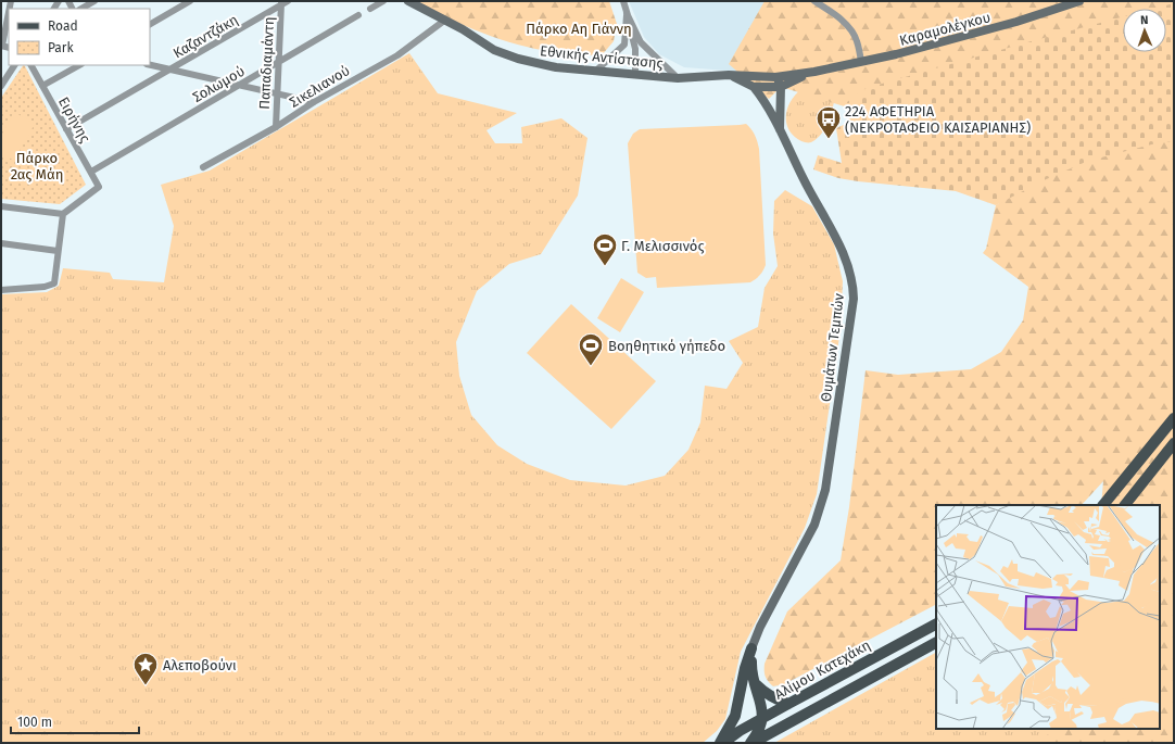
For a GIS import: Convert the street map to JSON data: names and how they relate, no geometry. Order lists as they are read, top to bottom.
{
  "streets": {
    "main road": [
      "Καραμολέγκου",
      "Εθνικής Αντίστασης",
      "Θυμάτων Τεμπών",
      "Αλίμου Κατεχάκη"
    ],
    "street": [
      "Καζαντζάκη",
      "Παπαδιαμάντη",
      "Σολωμού",
      "Σικελιανού",
      "Ειρήνης"
    ]
  },
  "crossings": [
    ["Καραμολέγκου", "Εθνικής Αντίστασης"],
    ["Καζαντζάκη", "Παπαδιαμάντη"],
    ["Καζαντζάκη", "Ειρήνης"],
    ["Εθνικής Αντίστασης", "Σικελιανού"],
    ["Εθνικής Αντίστασης", "Θυμάτων Τεμπών"],
    ["Παπαδιαμάντη", "Σολωμού"],
    ["Παπαδιαμάντη", "Σικελιανού"],
    ["Σολωμού", "Ειρήνης"]
  ],
  "parks": ["Πάρκο Αη Γιάννη", "Πάρκο 2ας Μάη"],
  "places": {
    "bus stop": ["224 ΑΦΕΤΗΡΙΑ (ΝΕΚΡΟΤΑΦΕΙΟ ΚΑΙΣΑΡΙΑΝΗΣ)"],
    "sports": ["Γ. Μελισσινός", "Βοηθητικό γήπεδο"],
    "place": ["Αλεποβούνι"]
  },
  "legend": ["Road", "Park"],
  "scale_bar": "100 m",
  "north": "top"
}
